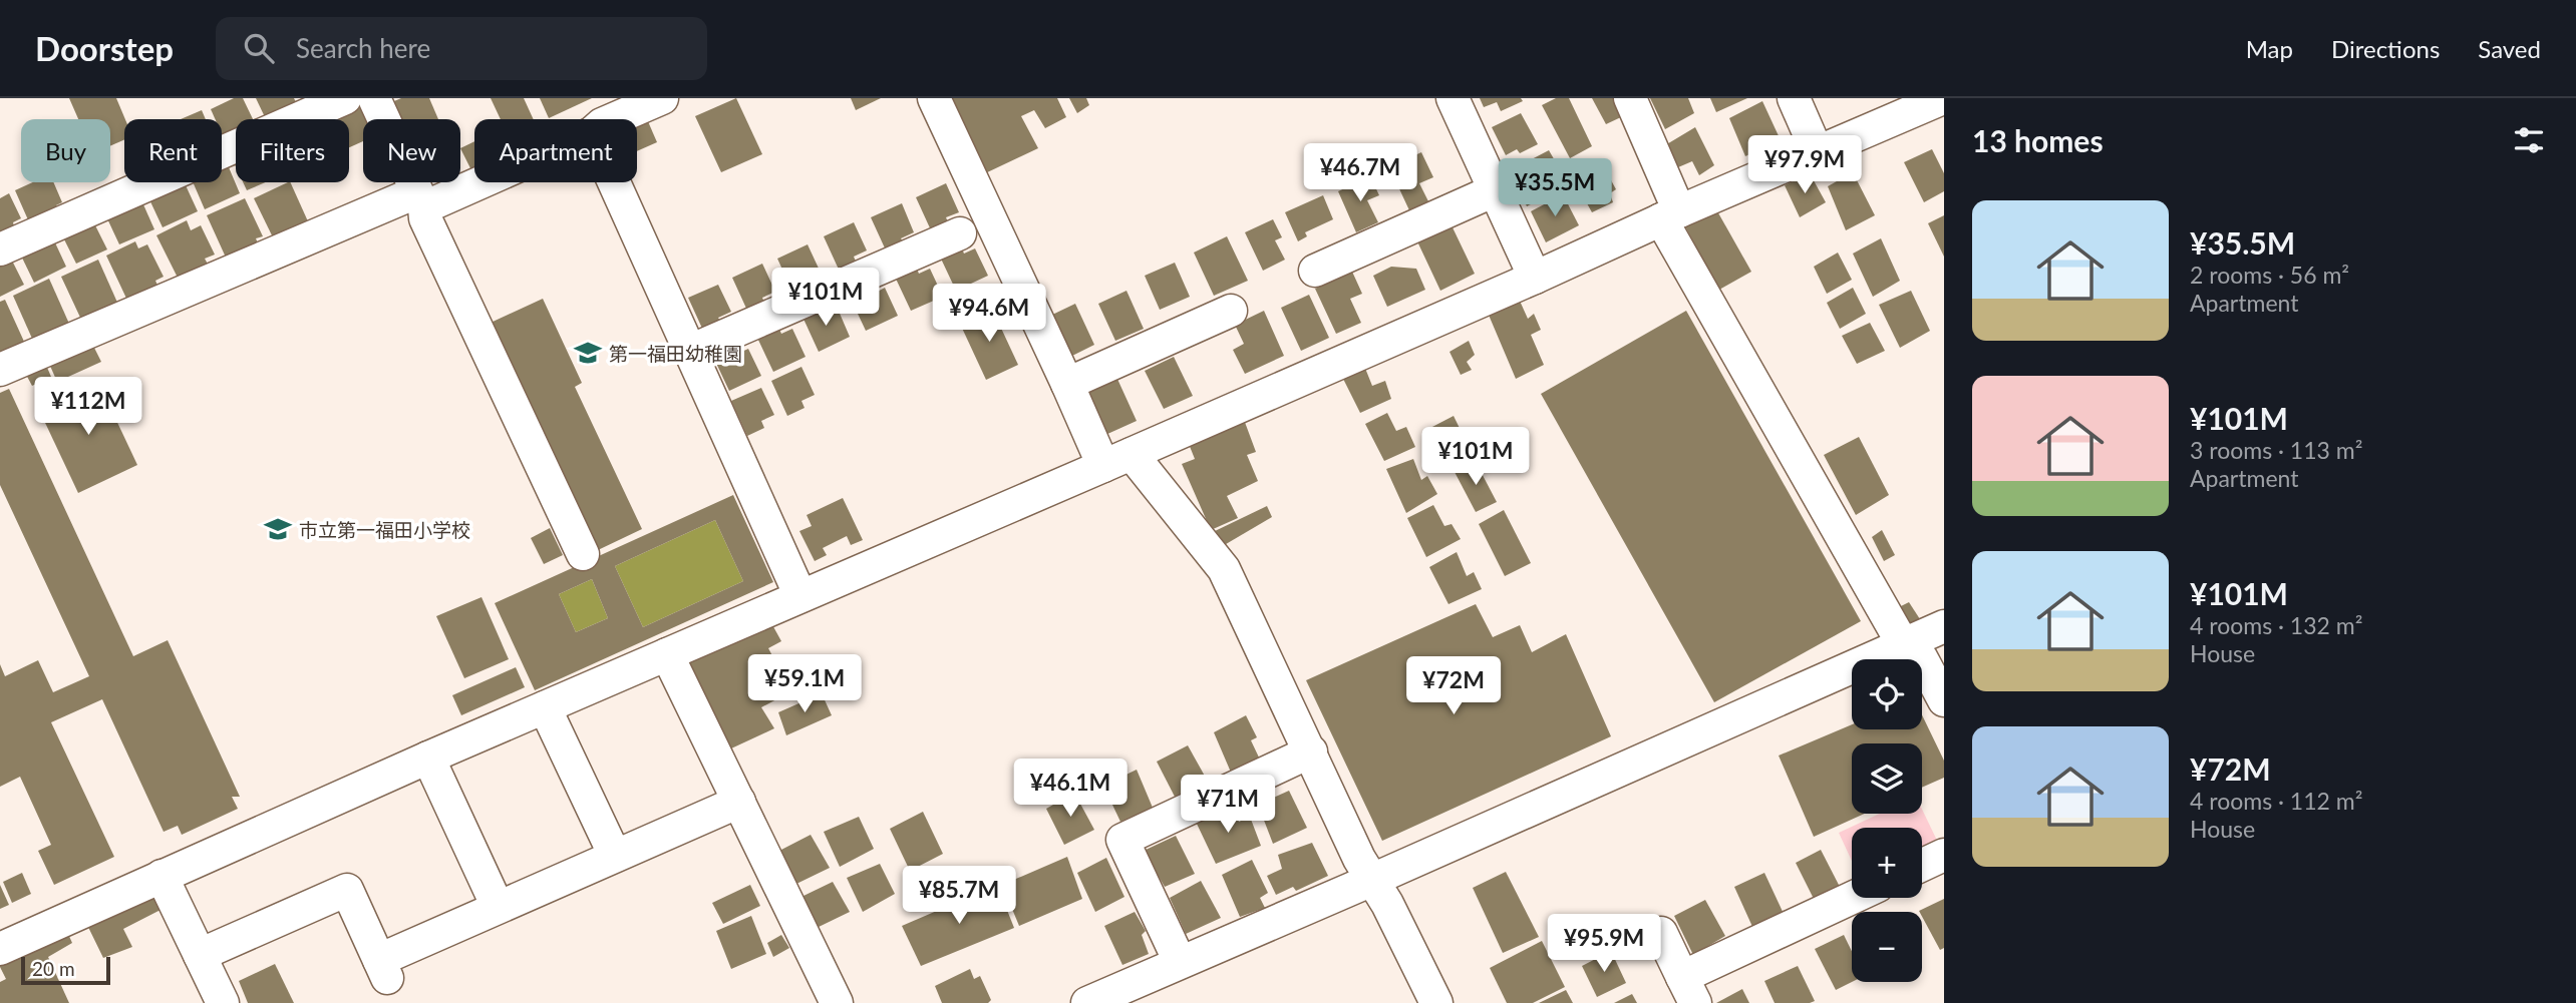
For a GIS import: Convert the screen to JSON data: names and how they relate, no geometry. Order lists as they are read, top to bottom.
{
  "places": {
    "school or university": ["第一福田幼稚園", "市立第一福田小学校"]
  },
  "scale_bar": "20 m",
  "page": {
    "header": "Doorstep",
    "search": "Search here",
    "nav": ["Map", "Directions", "Saved"],
    "heading": "13 homes",
    "chip": [
      "Buy",
      "Rent",
      "Filters",
      "New",
      "Apartment"
    ],
    "price": [
      "¥97.9M",
      "¥46.7M",
      "¥35.5M",
      "¥101M",
      "¥94.6M",
      "¥112M",
      "¥101M",
      "¥59.1M",
      "¥72M",
      "¥46.1M",
      "¥71M",
      "¥85.7M",
      "¥95.9M"
    ],
    "list": [
      {
        "name": "¥35.5M",
        "note": "2 rooms · 56 m² · Apartment"
      },
      {
        "name": "¥101M",
        "note": "3 rooms · 113 m² · Apartment"
      },
      {
        "name": "¥101M",
        "note": "4 rooms · 132 m² · House"
      },
      {
        "name": "¥72M",
        "note": "4 rooms · 112 m² · House"
      }
    ],
    "map_buttons": ["+", "−"],
    "scale": "20 m"
  }
}
